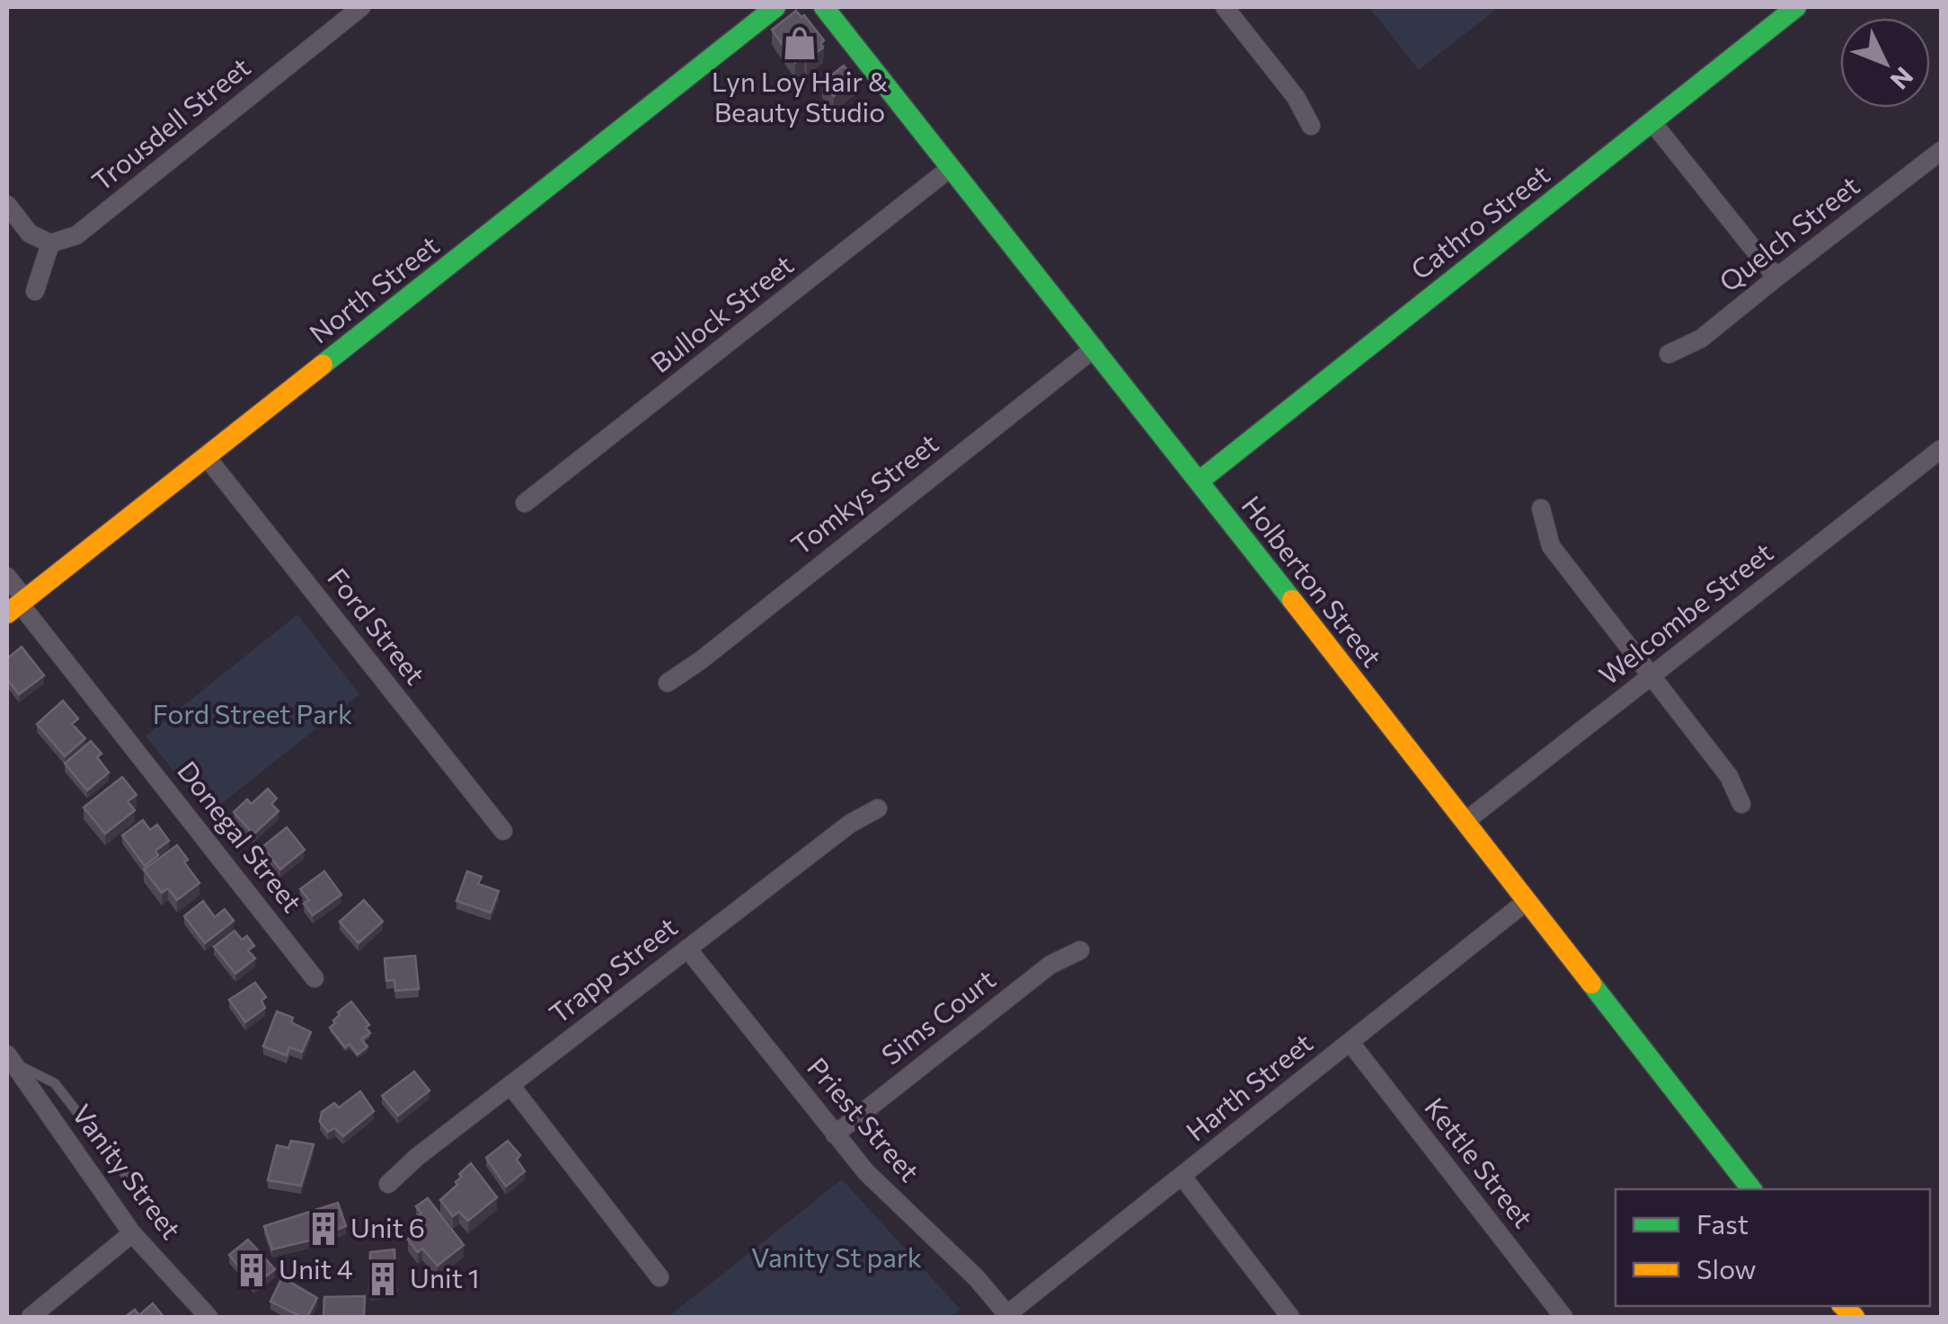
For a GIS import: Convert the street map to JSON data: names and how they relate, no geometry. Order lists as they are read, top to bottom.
{
  "streets": {
    "street": [
      "Trousdell Street",
      "Cathro Street",
      "Quelch Street",
      "North Street",
      "Bullock Street",
      "Tomkys Street",
      "Holberton Street",
      "Welcombe Street",
      "Ford Street",
      "Donegal Street",
      "Trapp Street",
      "Sims Court",
      "Harth Street",
      "Priest Street",
      "Kettle Street",
      "Vanity Street"
    ]
  },
  "crossings": [
    ["Cathro Street", "Holberton Street"],
    ["North Street", "Ford Street"],
    ["North Street", "Donegal Street"],
    ["Bullock Street", "Holberton Street"],
    ["Tomkys Street", "Holberton Street"],
    ["Holberton Street", "Welcombe Street"],
    ["Holberton Street", "Harth Street"],
    ["Trapp Street", "Priest Street"],
    ["Sims Court", "Priest Street"],
    ["Harth Street", "Priest Street"],
    ["Harth Street", "Kettle Street"]
  ],
  "parks": ["Ford Street Park", "Vanity St park"],
  "places": {
    "shop": ["Lyn Loy Hair & Beauty Studio"],
    "building": ["Unit 6", "Unit 4", "Unit 1"]
  },
  "legend": ["Fast", "Slow"],
  "north": "bottom right"
}
